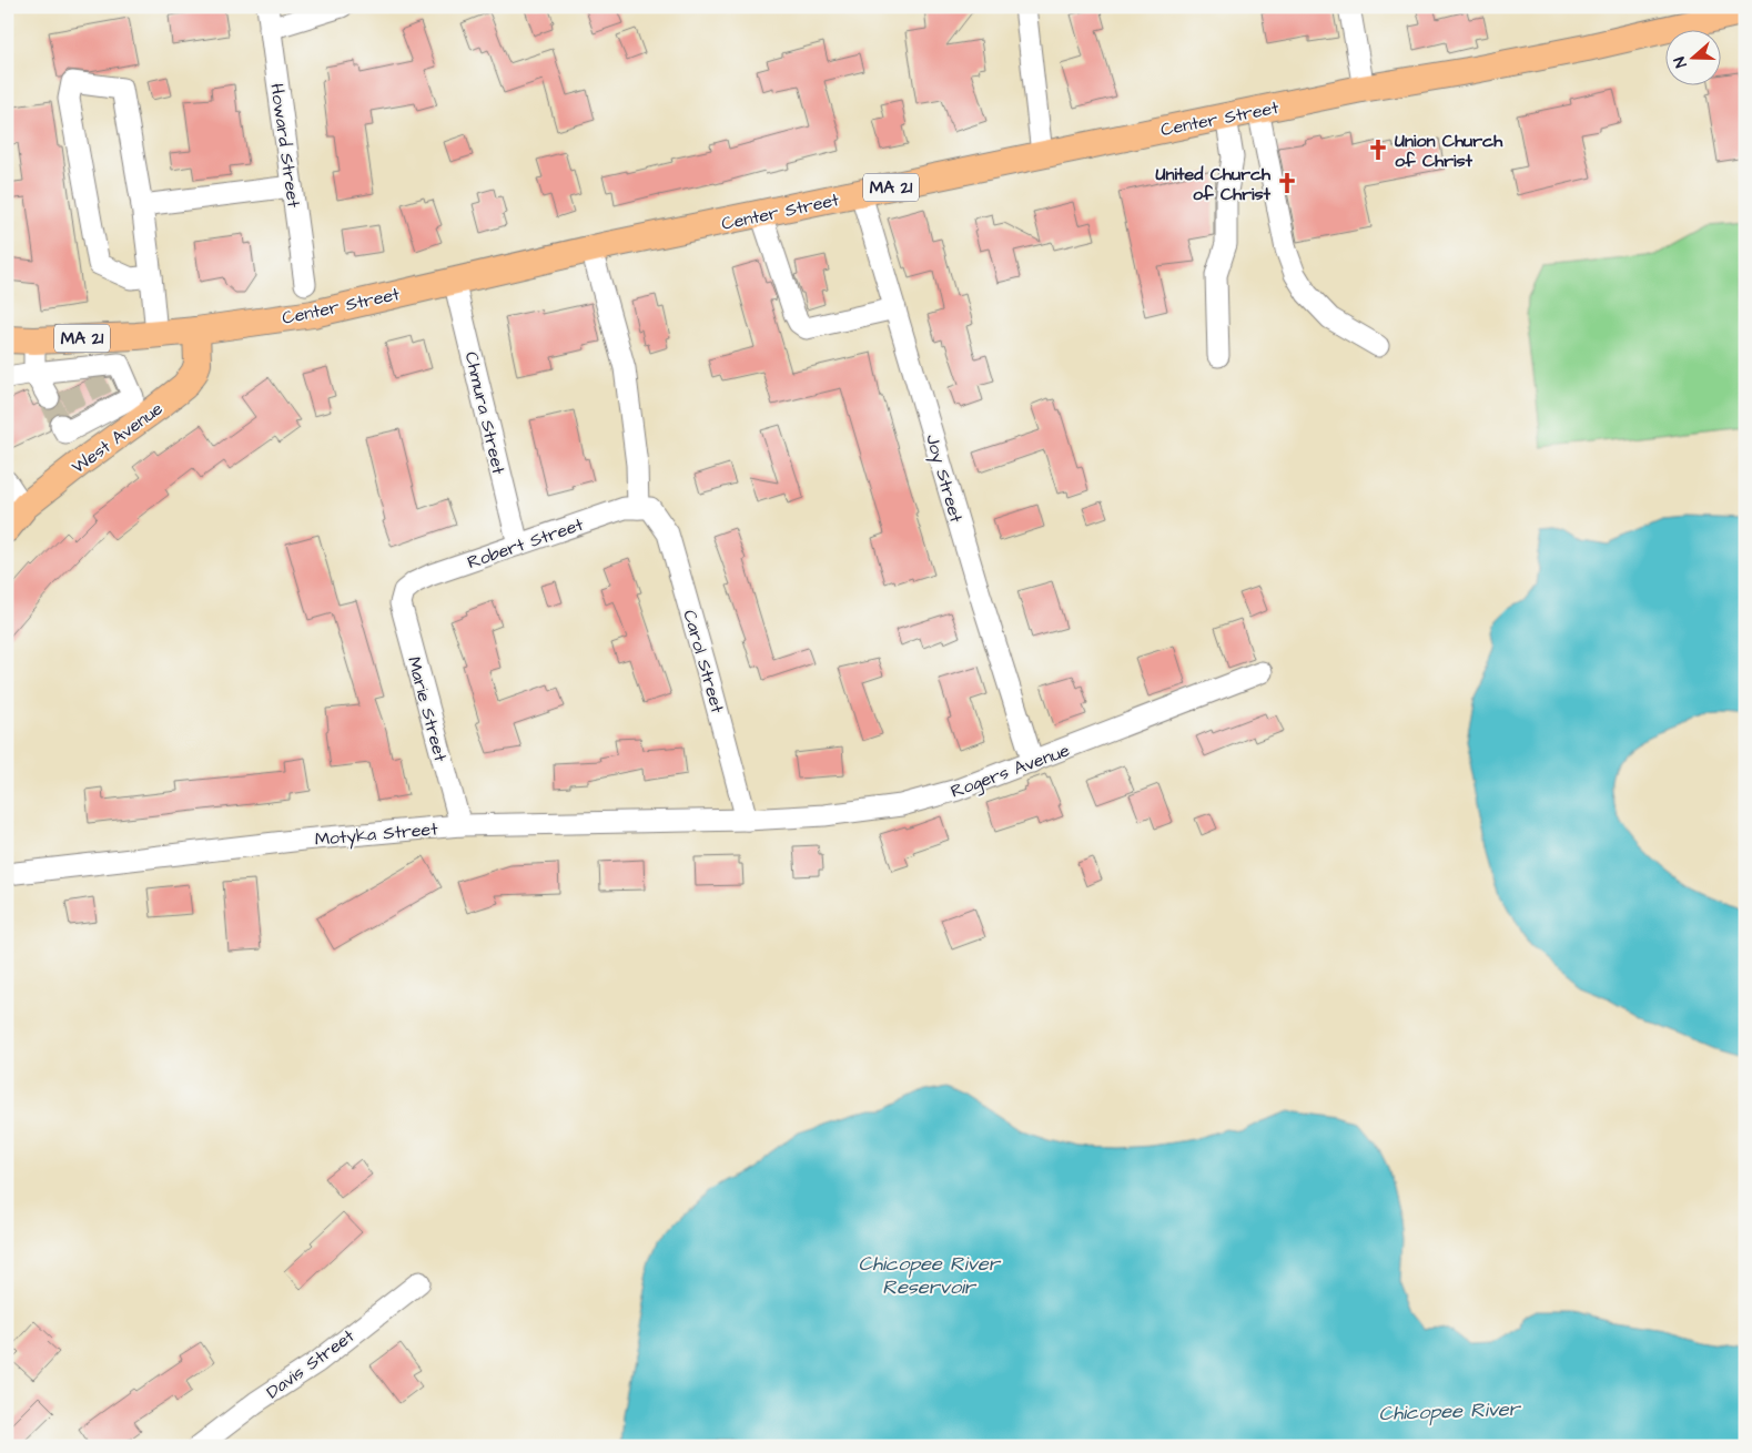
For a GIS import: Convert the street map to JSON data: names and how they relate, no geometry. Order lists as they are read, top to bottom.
{
  "streets": {
    "main road": ["Center Street", "MA 21", "West Avenue"],
    "street": [
      "Howard Street",
      "Chmura Street",
      "Joy Street",
      "Robert Street",
      "Carol Street",
      "Marie Street",
      "Rogers Avenue",
      "Motyka Street",
      "Davis Street"
    ]
  },
  "crossings": [
    ["Center Street", "Chmura Street"],
    ["Center Street", "West Avenue"],
    ["Center Street", "Joy Street"],
    ["Chmura Street", "Robert Street"],
    ["Joy Street", "Rogers Avenue"],
    ["Robert Street", "Carol Street"],
    ["Robert Street", "Marie Street"],
    ["Carol Street", "Rogers Avenue"],
    ["Carol Street", "Motyka Street"],
    ["Marie Street", "Motyka Street"],
    ["Rogers Avenue", "Motyka Street"]
  ],
  "water": ["Chicopee River Reservoir", "Chicopee River"],
  "places": {
    "church": ["Union Church of Christ", "United Church of Christ"]
  },
  "north": "left"
}
